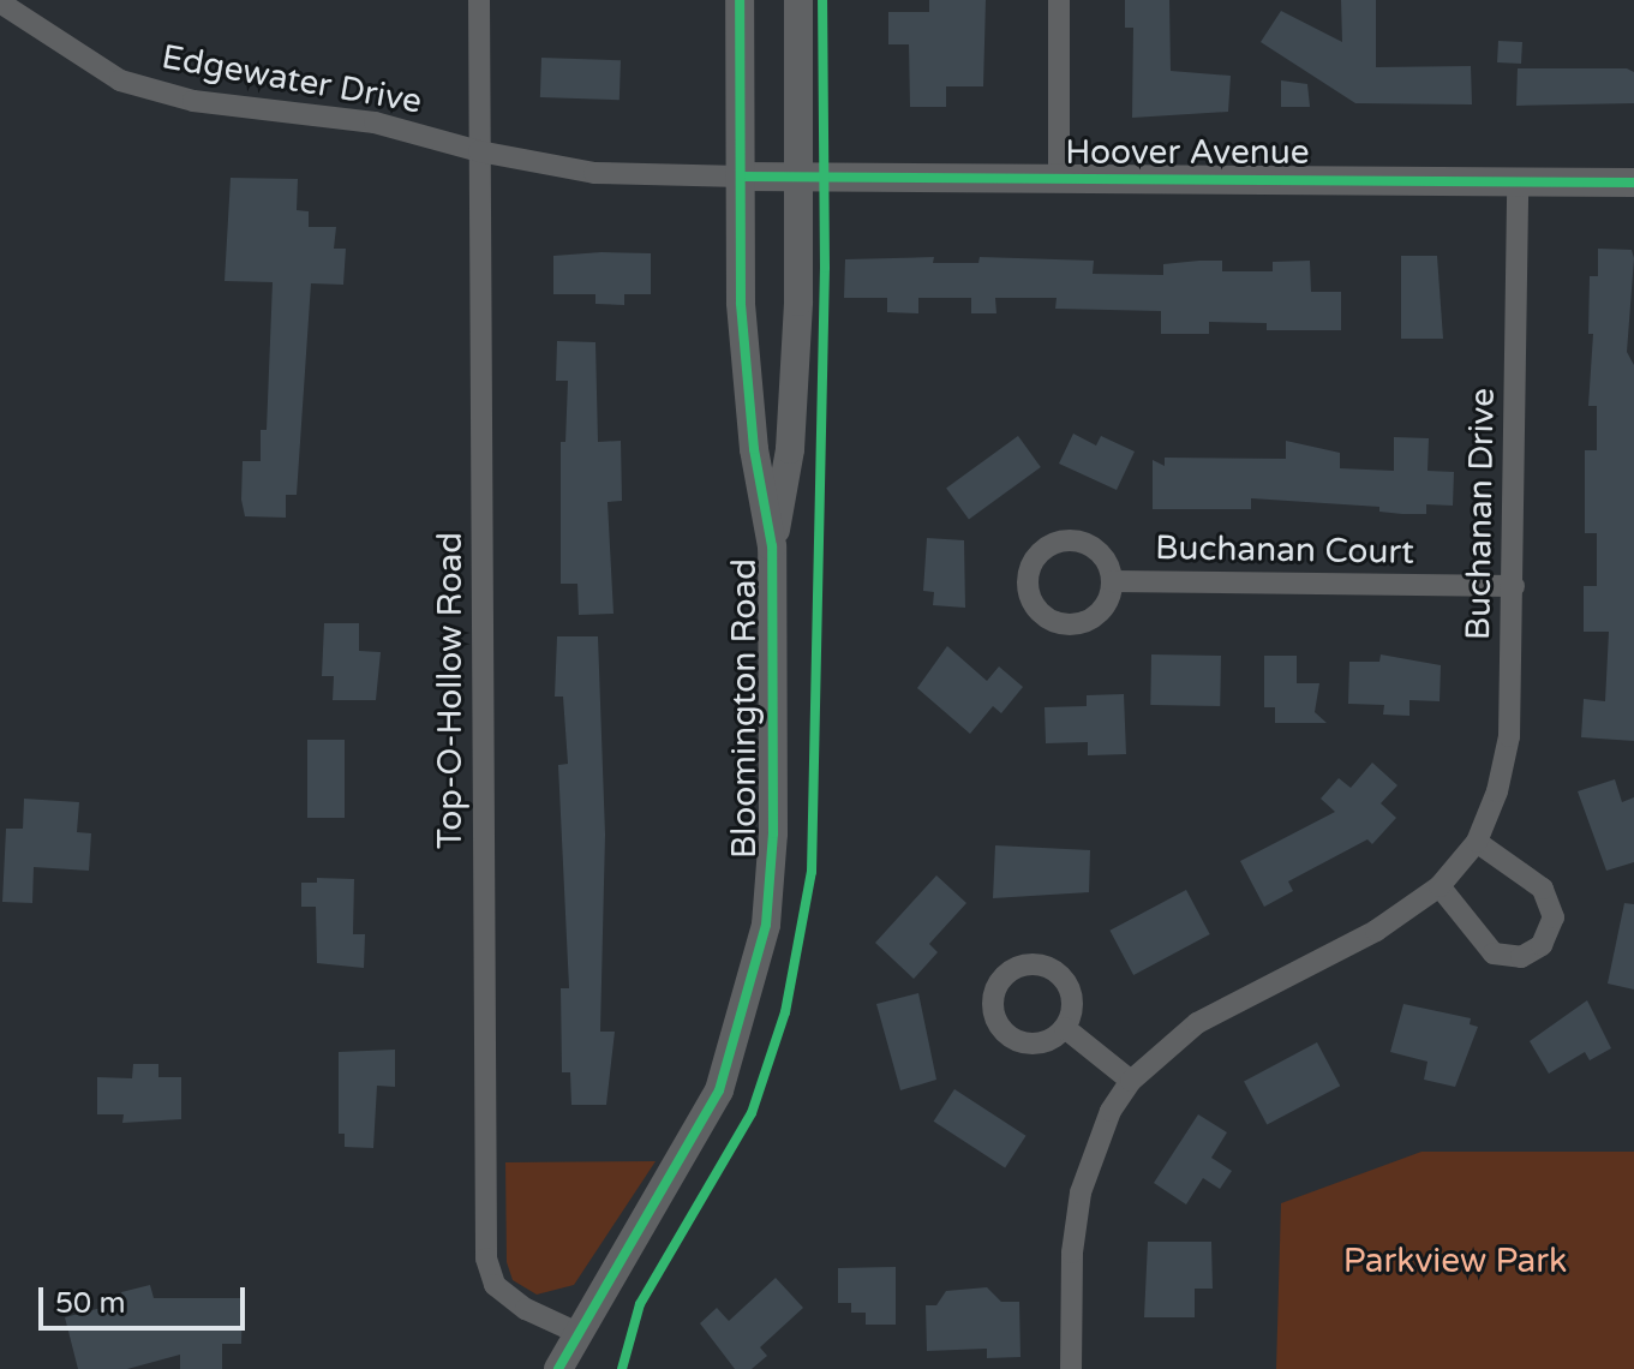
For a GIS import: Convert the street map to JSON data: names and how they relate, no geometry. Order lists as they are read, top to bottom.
{
  "streets": {
    "street": [
      "Edgewater Drive",
      "Hoover Avenue",
      "Buchanan Drive",
      "Buchanan Court",
      "Top-O-Hollow Road",
      "Bloomington Road"
    ]
  },
  "crossings": [
    ["Edgewater Drive", "Hoover Avenue"],
    ["Edgewater Drive", "Top-O-Hollow Road"],
    ["Hoover Avenue", "Buchanan Drive"],
    ["Hoover Avenue", "Top-O-Hollow Road"],
    ["Hoover Avenue", "Bloomington Road"],
    ["Buchanan Drive", "Buchanan Court"],
    ["Top-O-Hollow Road", "Bloomington Road"]
  ],
  "parks": ["Parkview Park"],
  "scale_bar": "50 m"
}
